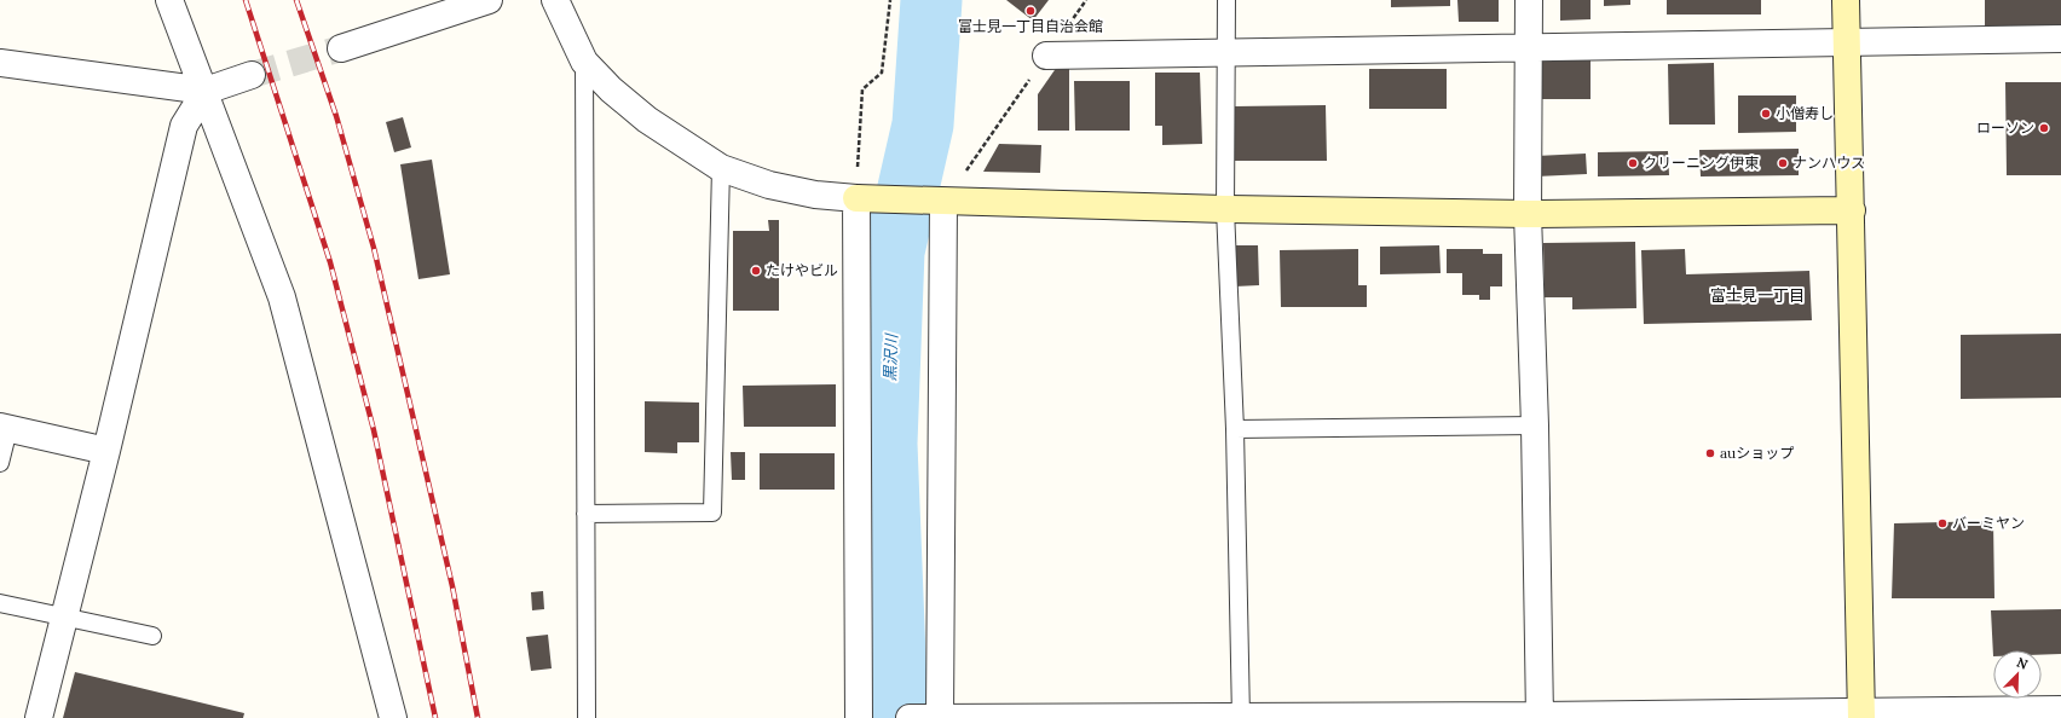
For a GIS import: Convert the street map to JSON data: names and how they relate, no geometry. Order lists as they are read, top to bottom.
{
  "districts": ["富士見一丁目"],
  "water": ["黒沢川"],
  "places": [
    "富士見一丁目自治会館",
    "小僧寿し",
    "ローソン",
    "クリーニング伊東",
    "ナンハウス",
    "たけやビル",
    "auショップ",
    "バーミヤン"
  ],
  "north": "top right"
}
